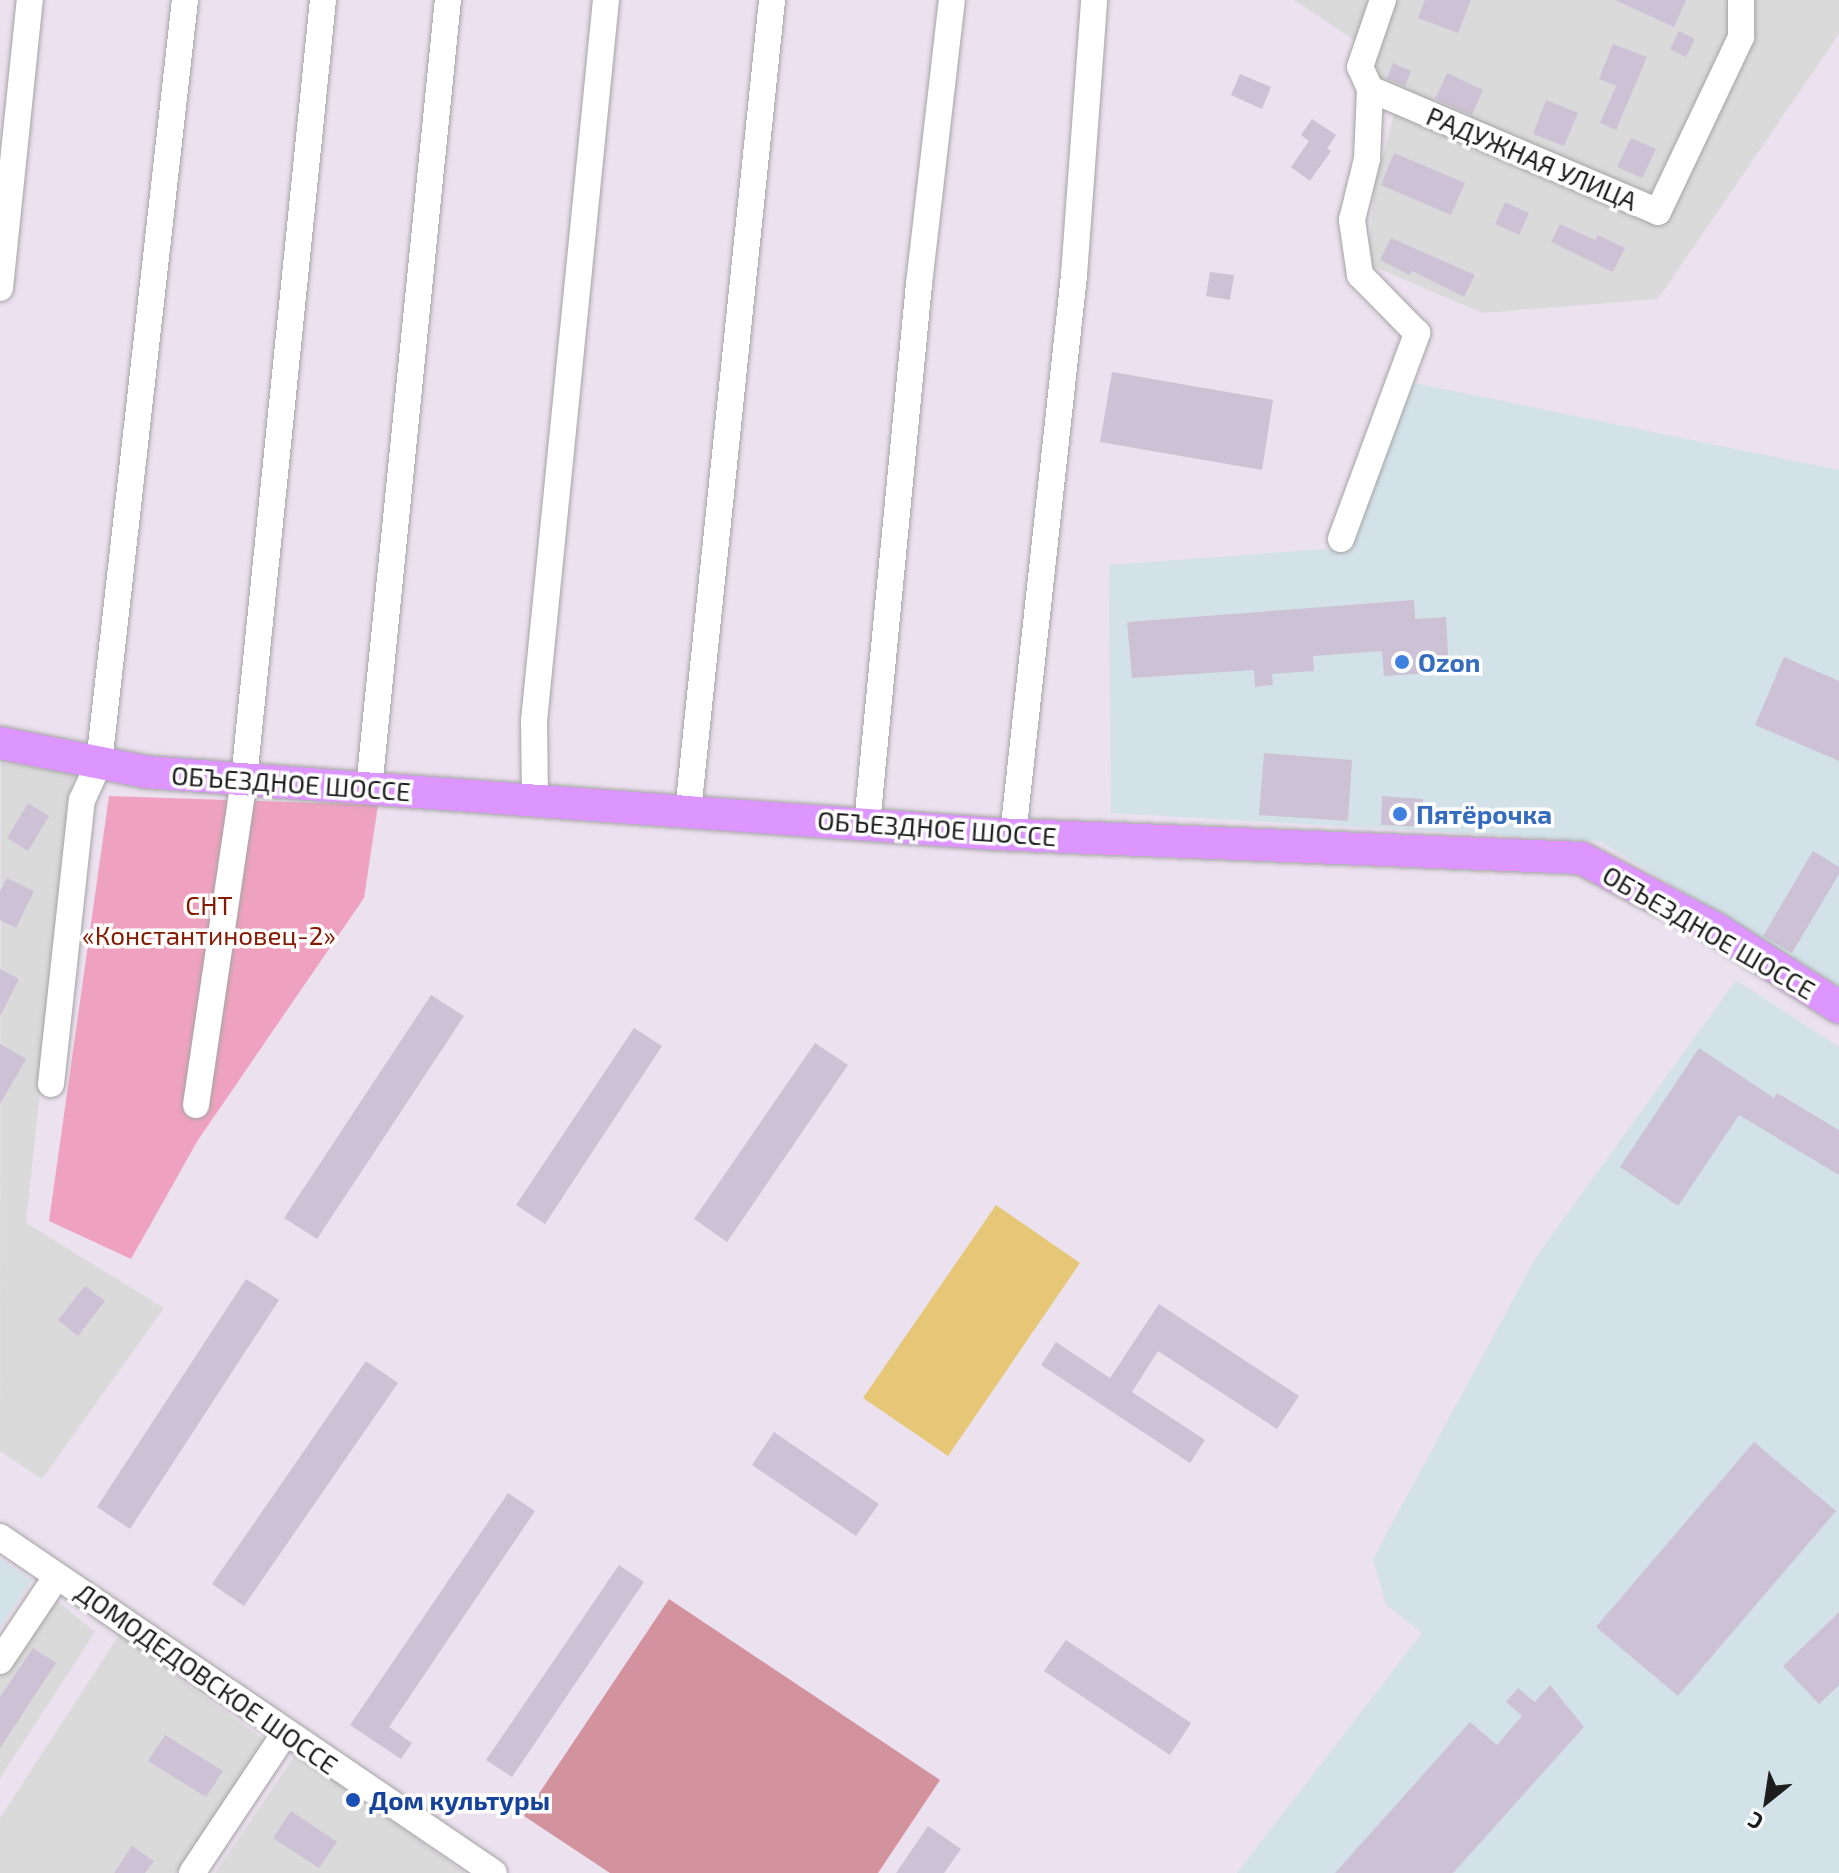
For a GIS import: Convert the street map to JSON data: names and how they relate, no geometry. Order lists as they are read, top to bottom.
{
  "streets": {
    "main road": ["ОБЪЕЗДНОЕ ШОССЕ"],
    "street": ["РАДУЖНАЯ УЛИЦА", "ДОМОДЕДОВСКОЕ ШОССЕ"]
  },
  "parks": ["СНТ «Константиновец-2»"],
  "places": ["Ozon", "Пятёрочка", "Дом культуры"],
  "north": "bottom left"
}
